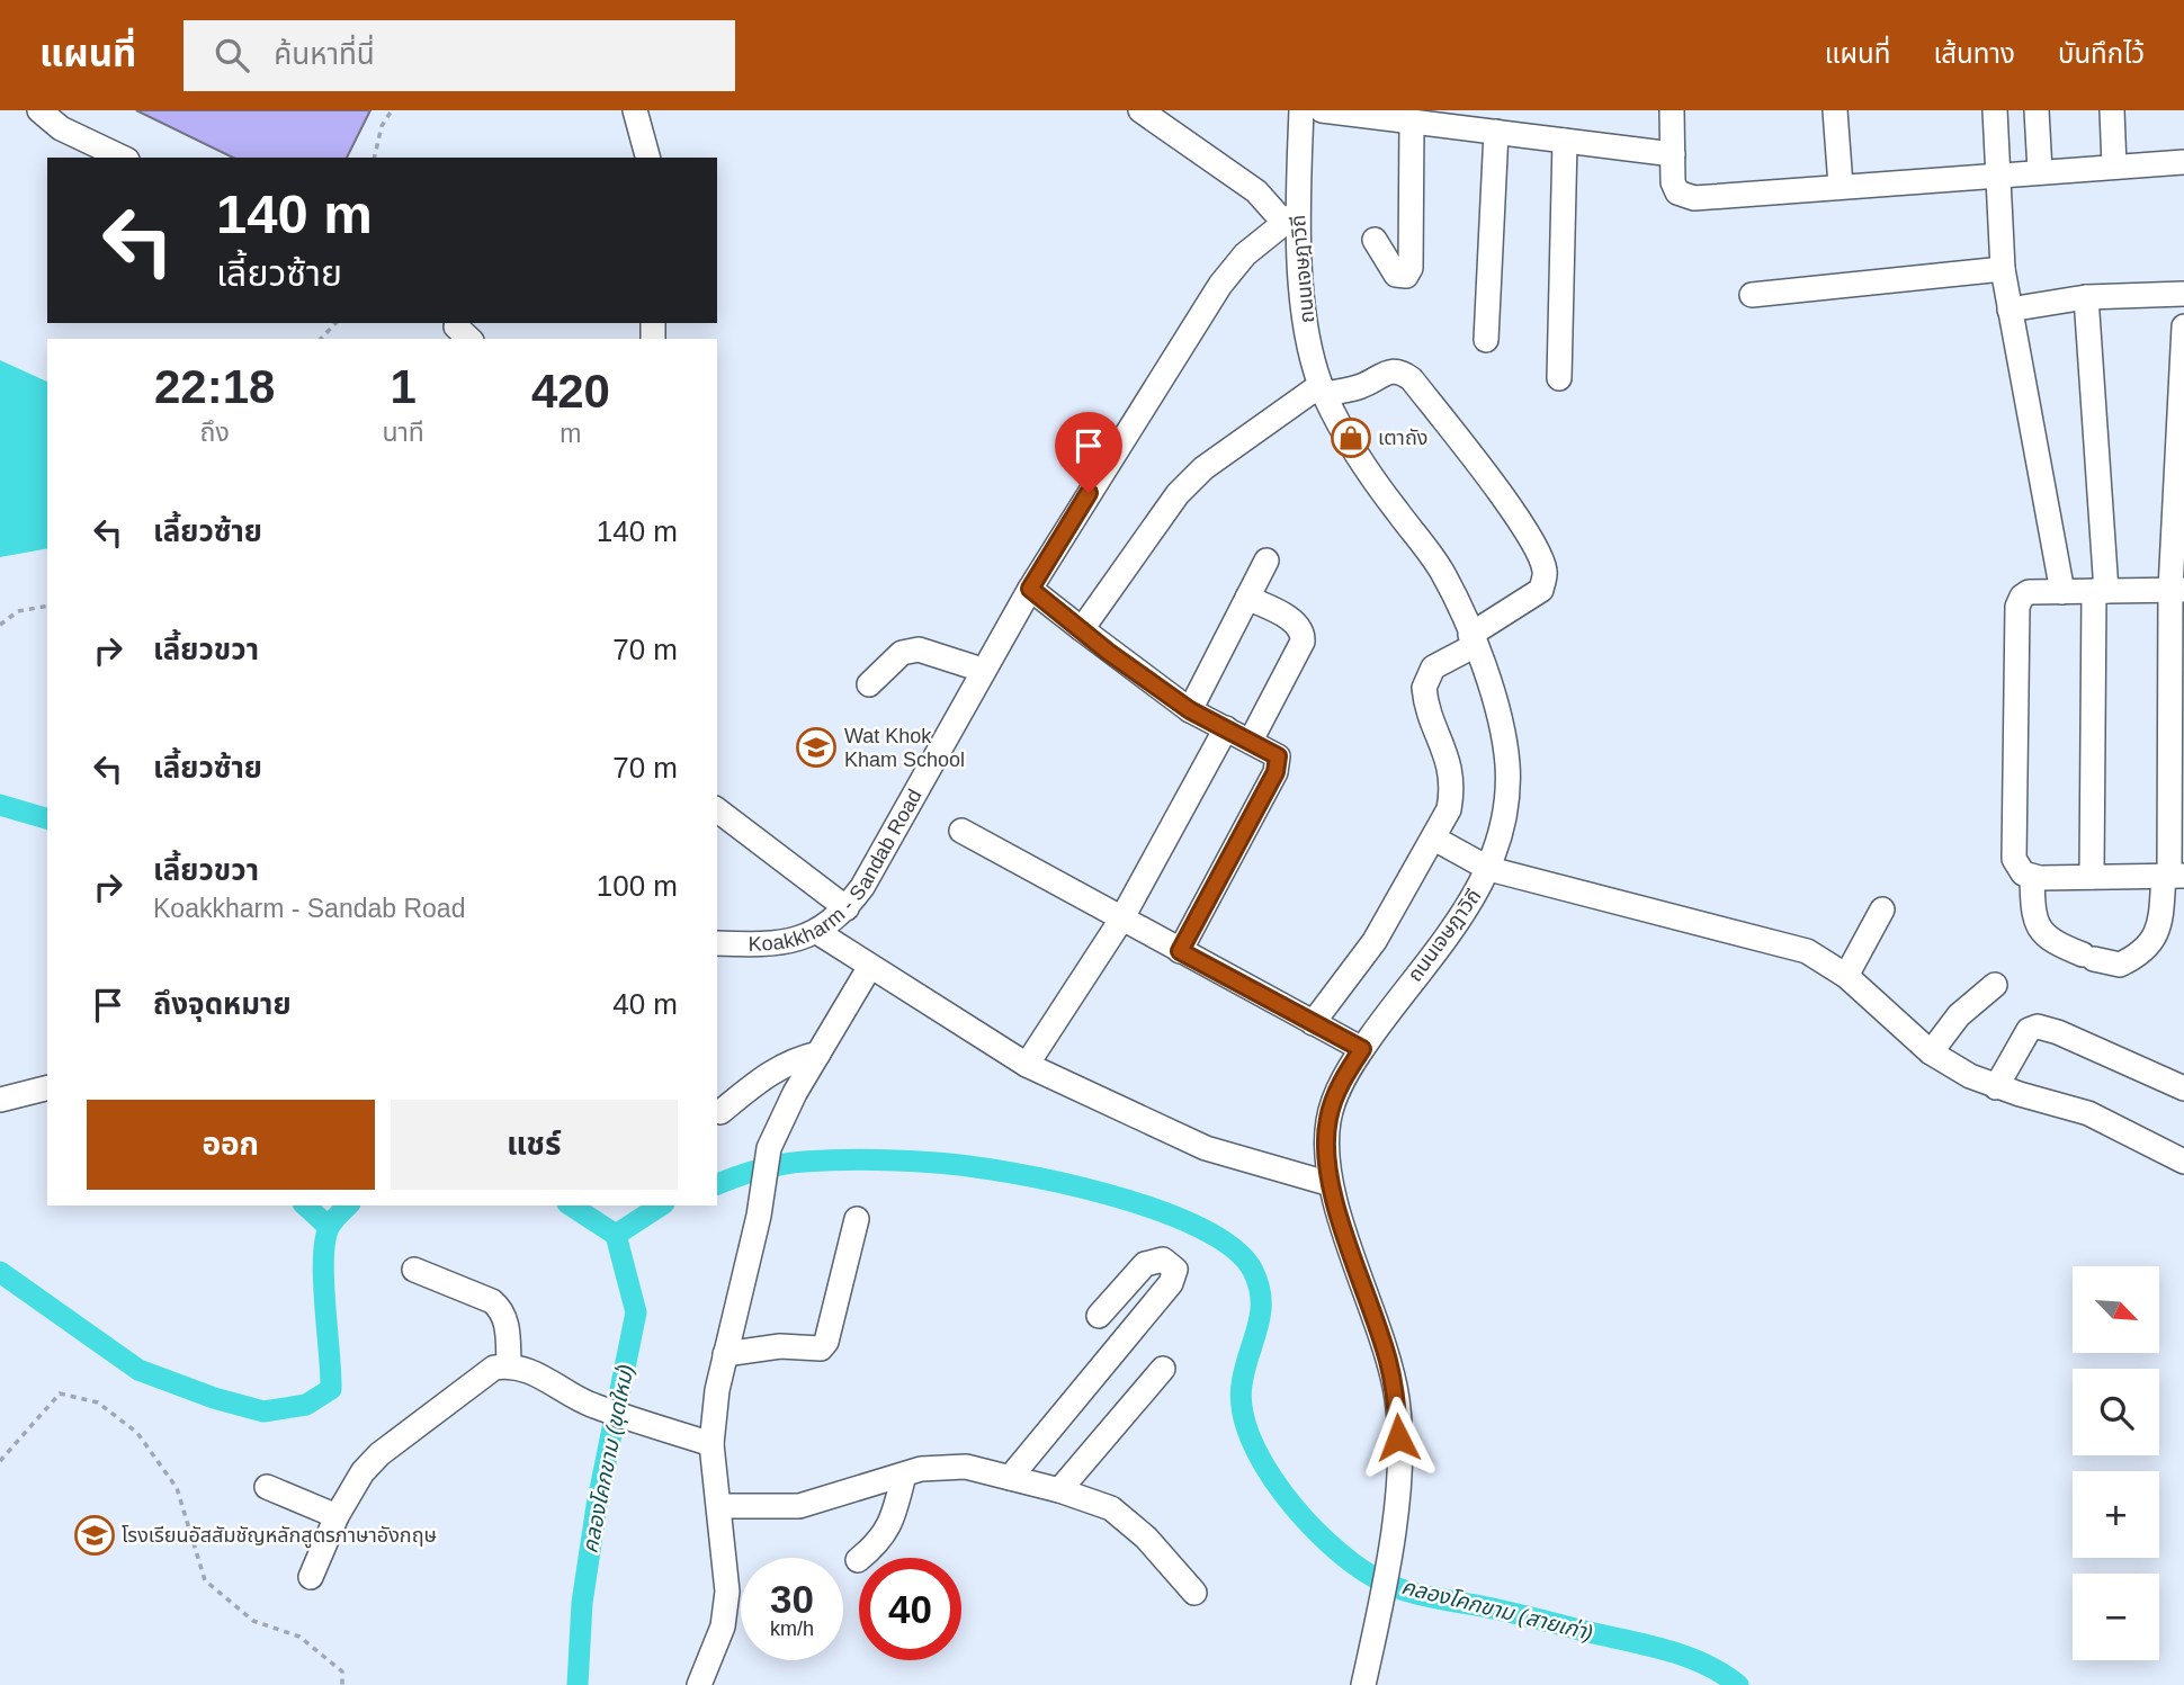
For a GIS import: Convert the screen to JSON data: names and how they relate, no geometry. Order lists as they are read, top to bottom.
{
  "streets": {
    "street": ["ถนนเจษฎาวิถี", "Koakkharm - Sandab Road"]
  },
  "crossings": [
    ["ถนนเจษฎาวิถี", "Koakkharm - Sandab Road"]
  ],
  "water": ["คลองโคกขาม (ขุดใหม่)", "คลองโคกขาม (สายเก่า)"],
  "places": {
    "shop": ["เตาถัง"],
    "school or university": ["Wat Khok Kham School", "โรงเรียนอัสสัมชัญหลักสูตรภาษาอังกฤษ"]
  },
  "north": "bottom right",
  "page": {
    "header": "แผนที่",
    "search": "ค้นหาที่นี่",
    "nav": ["แผนที่", "เส้นทาง", "บันทึกไว้"],
    "turn": ["140 m", "เลี้ยวซ้าย"],
    "eta": [
      "22:18",
      "ถึง",
      "1",
      "นาที",
      "420",
      "m"
    ],
    "list": [
      {
        "name": "เลี้ยวซ้าย",
        "value": "140 m"
      },
      {
        "name": "เลี้ยวขวา",
        "value": "70 m"
      },
      {
        "name": "เลี้ยวซ้าย",
        "value": "70 m"
      },
      {
        "name": "เลี้ยวขวา",
        "note": "Koakkharm - Sandab Road",
        "value": "100 m"
      },
      {
        "name": "ถึงจุดหมาย",
        "value": "40 m"
      }
    ],
    "buttons": ["ออก", "แชร์"],
    "map_buttons": ["+", "−"],
    "speed": "30 km/h",
    "limit": "40"
  }
}
